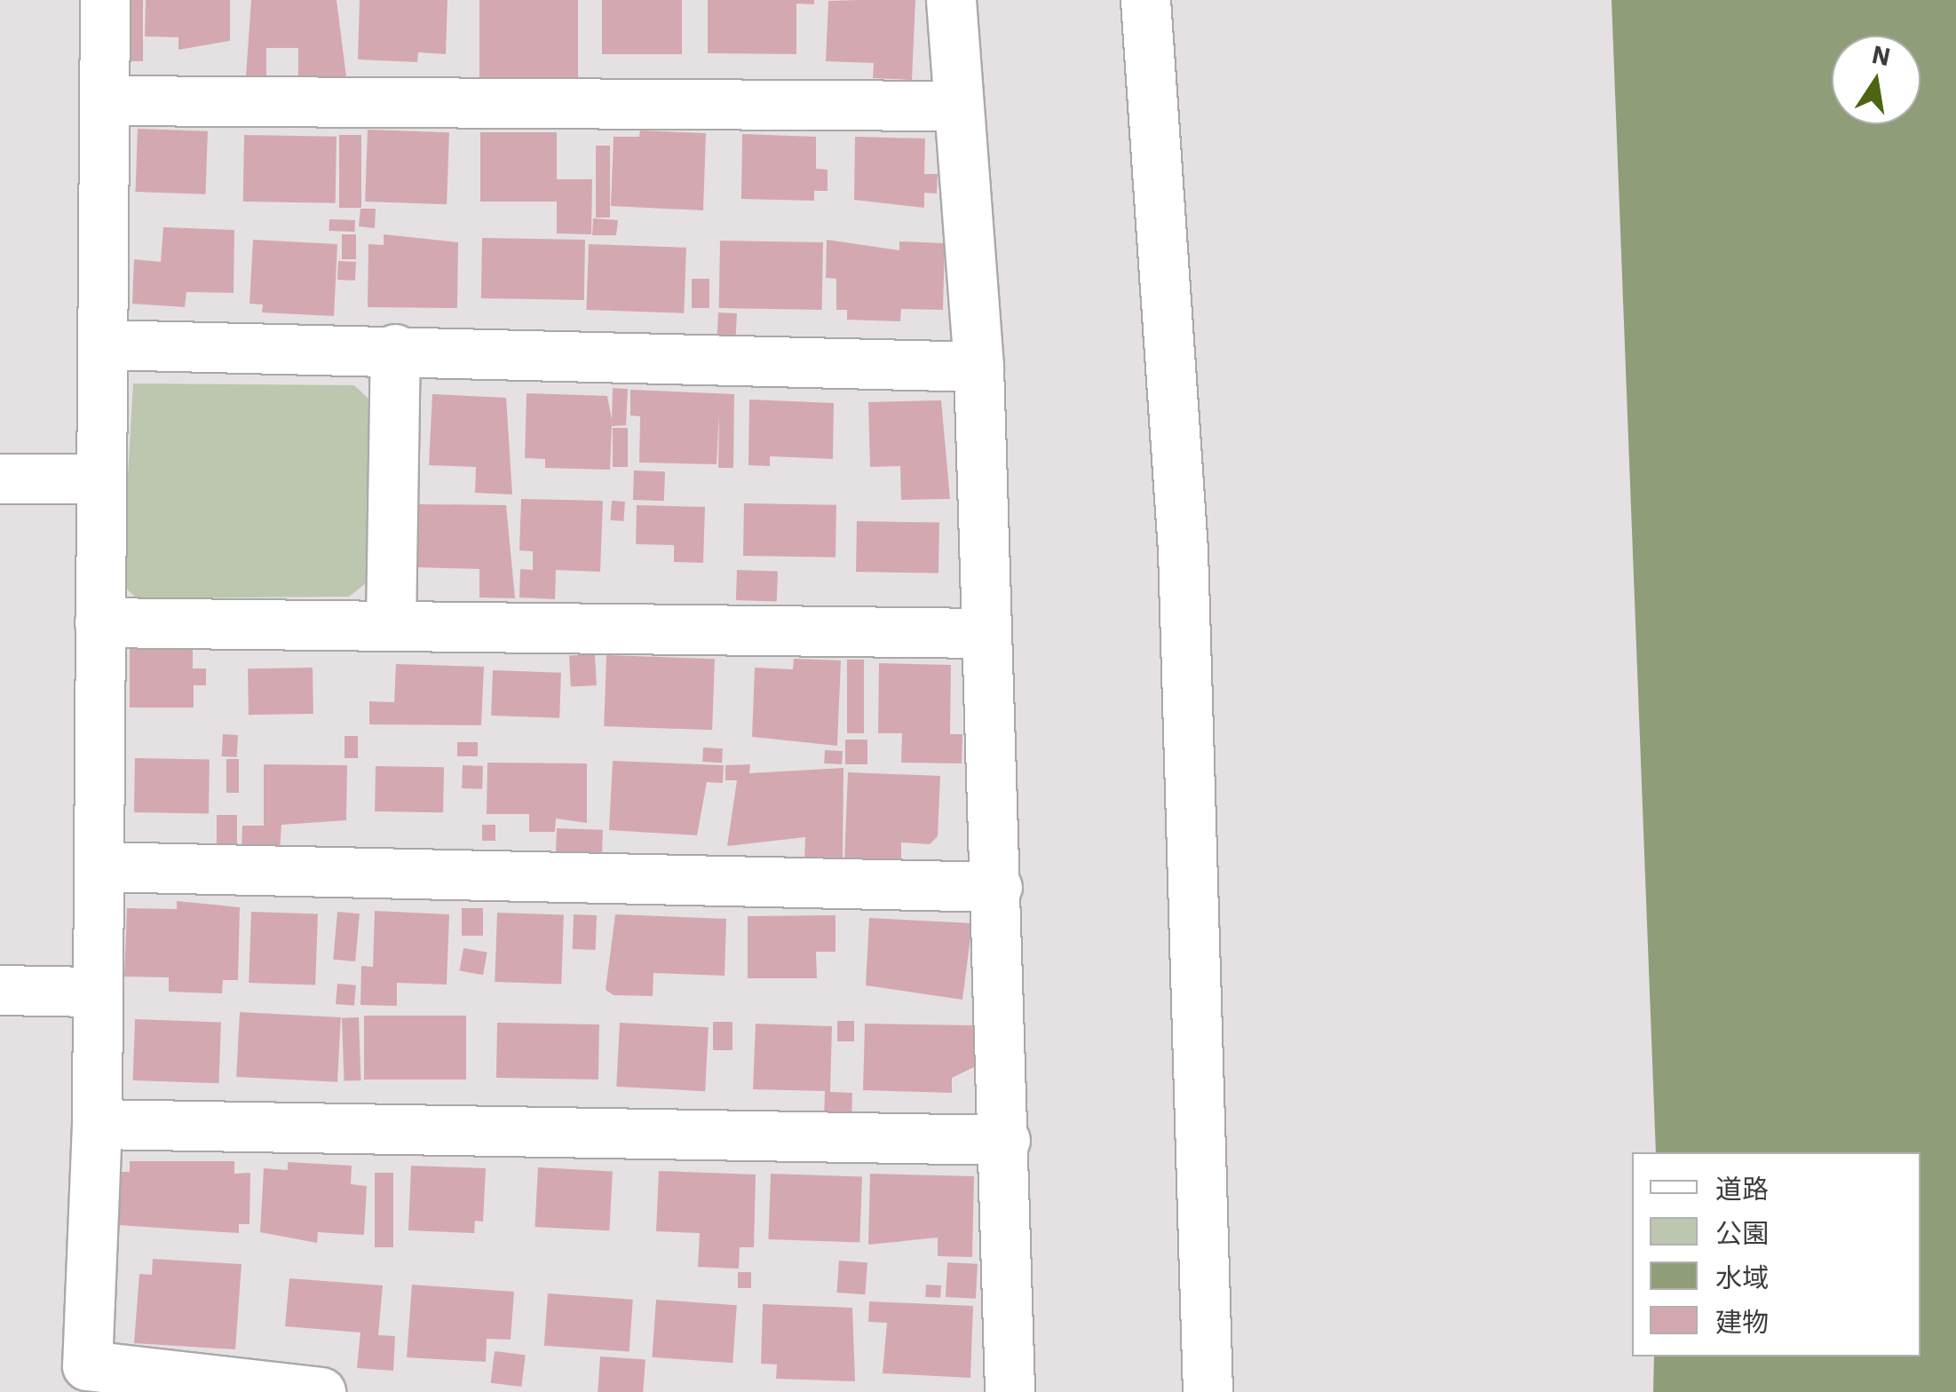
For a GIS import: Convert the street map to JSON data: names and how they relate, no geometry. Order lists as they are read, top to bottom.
{
  "legend": [
    "道路",
    "公園",
    "水域",
    "建物"
  ],
  "north": "top"
}
